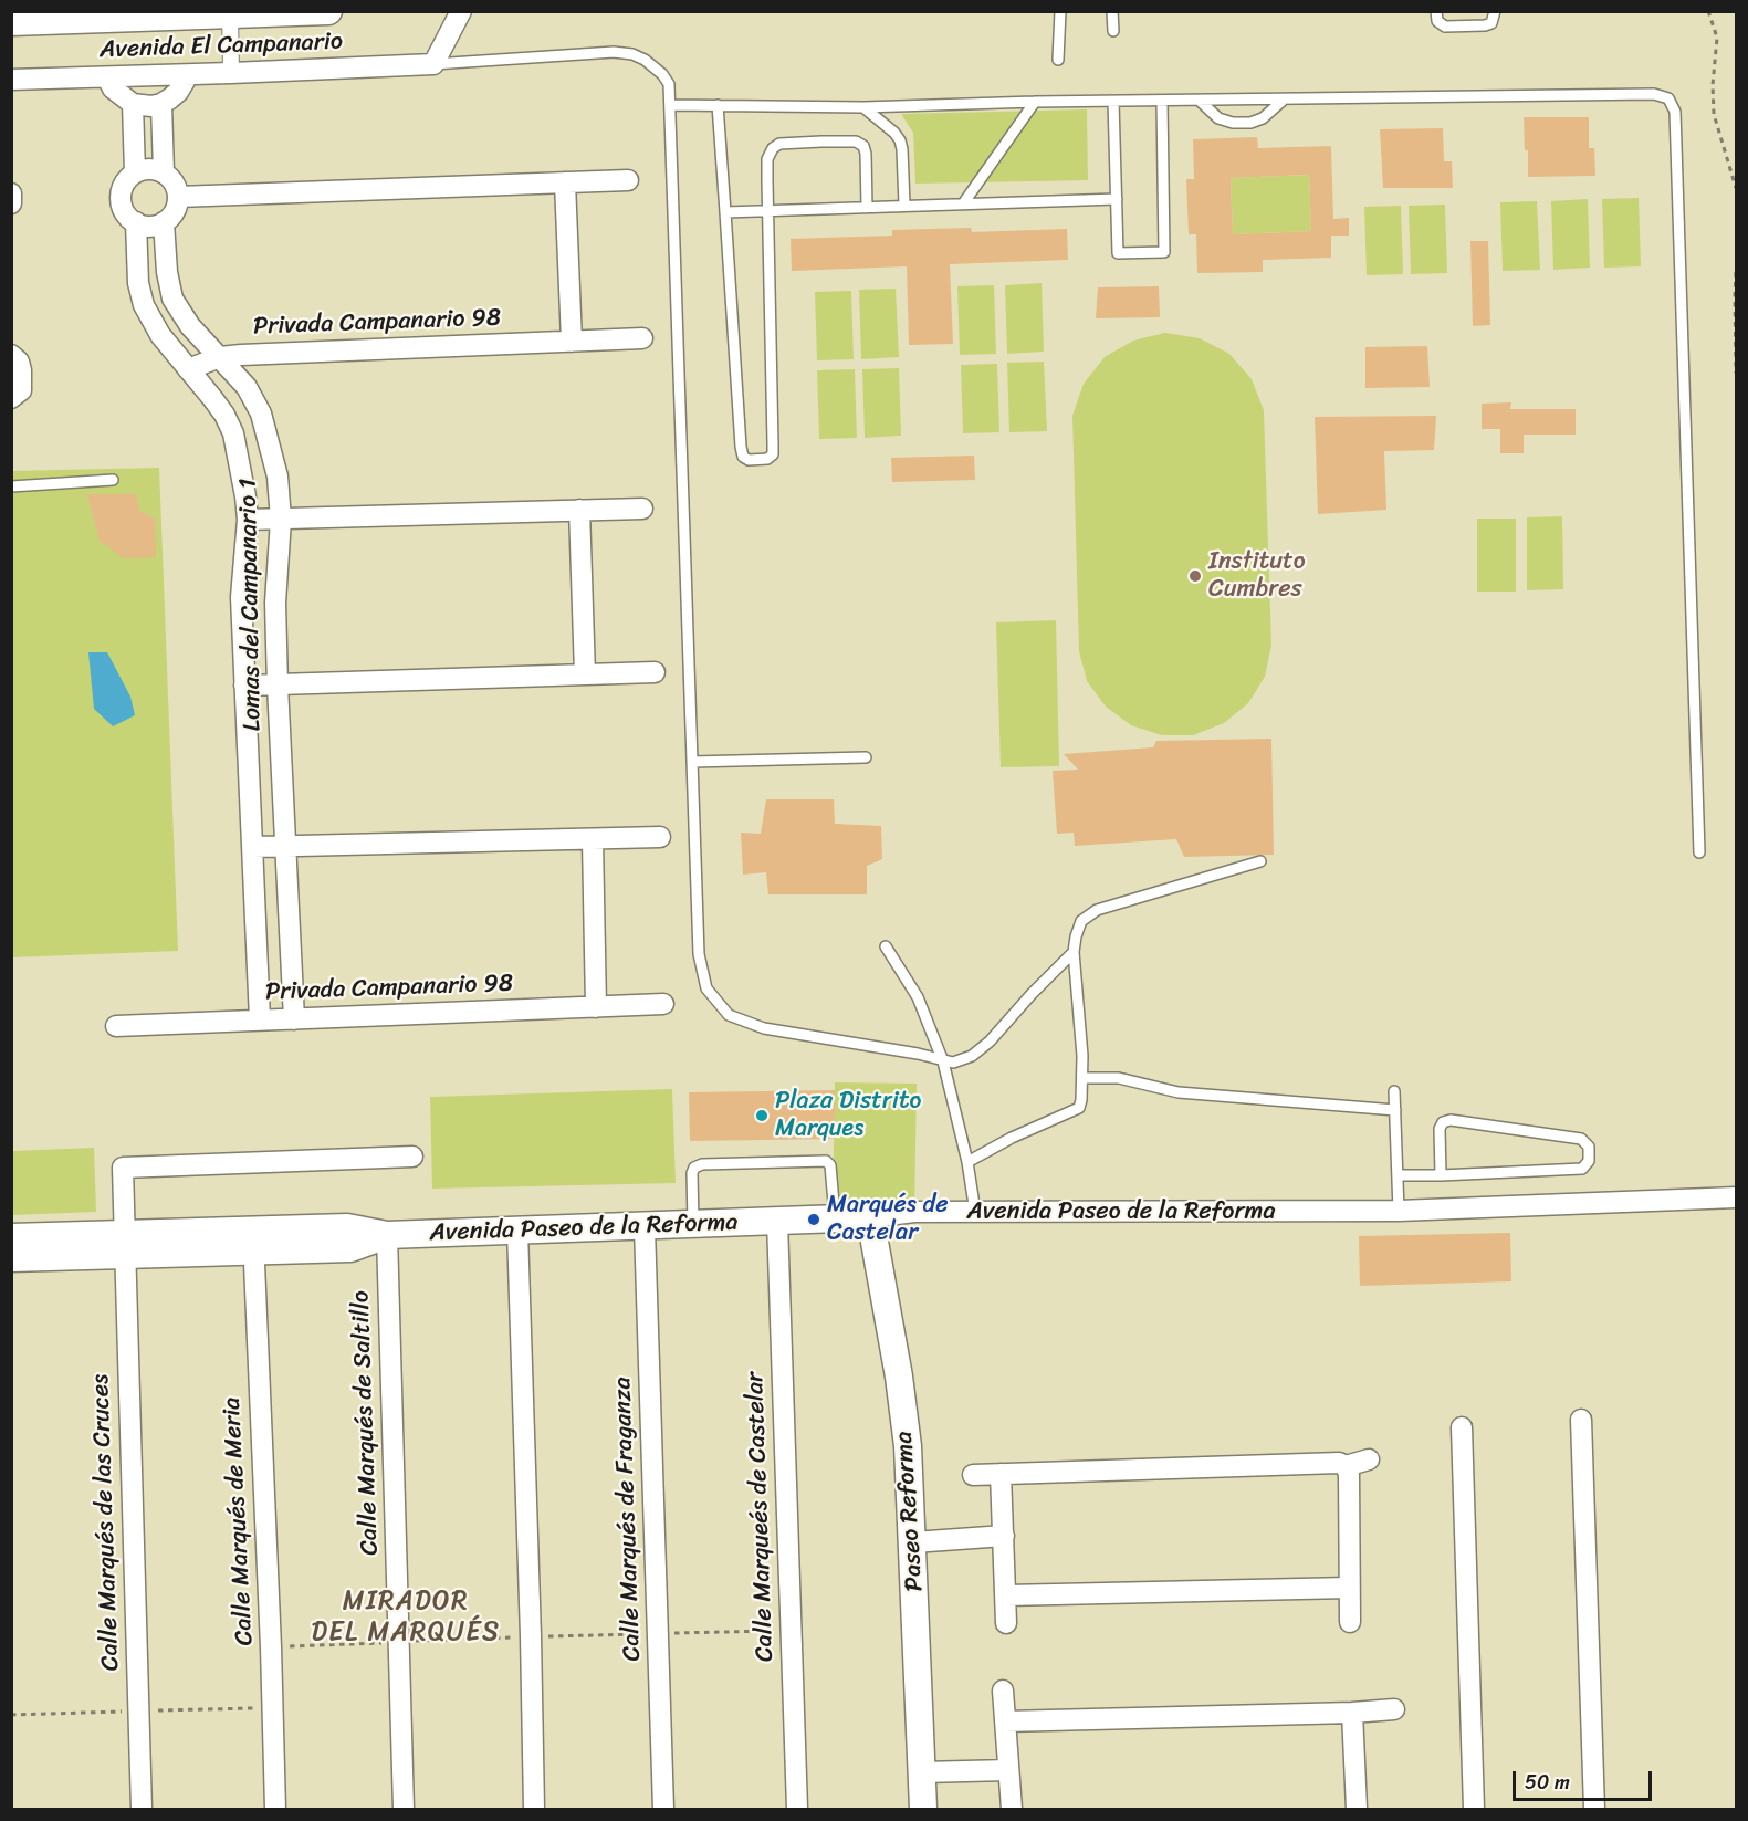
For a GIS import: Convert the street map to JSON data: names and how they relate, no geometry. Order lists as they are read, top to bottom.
{
  "streets": {
    "street": [
      "Avenida El Campanario",
      "Privada Campanario 98",
      "Lomas del Campanario 1",
      "Avenida Paseo de la Reforma",
      "Calle Marqués de Saltillo",
      "Paseo Reforma",
      "Calle Marqueés de Castelar",
      "Calle Marqués de Fraganza",
      "Calle Marqués de Meria",
      "Calle Marqués de las Cruces"
    ]
  },
  "crossings": [
    ["Privada Campanario 98", "Lomas del Campanario 1"],
    ["Avenida Paseo de la Reforma", "Calle Marqués de Saltillo"],
    ["Avenida Paseo de la Reforma", "Paseo Reforma"],
    ["Avenida Paseo de la Reforma", "Calle Marqueés de Castelar"],
    ["Avenida Paseo de la Reforma", "Calle Marqués de Fraganza"],
    ["Avenida Paseo de la Reforma", "Calle Marqués de Meria"],
    ["Avenida Paseo de la Reforma", "Calle Marqués de las Cruces"]
  ],
  "districts": ["MIRADOR DEL MARQUÉS"],
  "places": ["Instituto Cumbres", "Plaza Distrito Marques", "Marqués de Castelar"],
  "scale_bar": "50 m"
}
